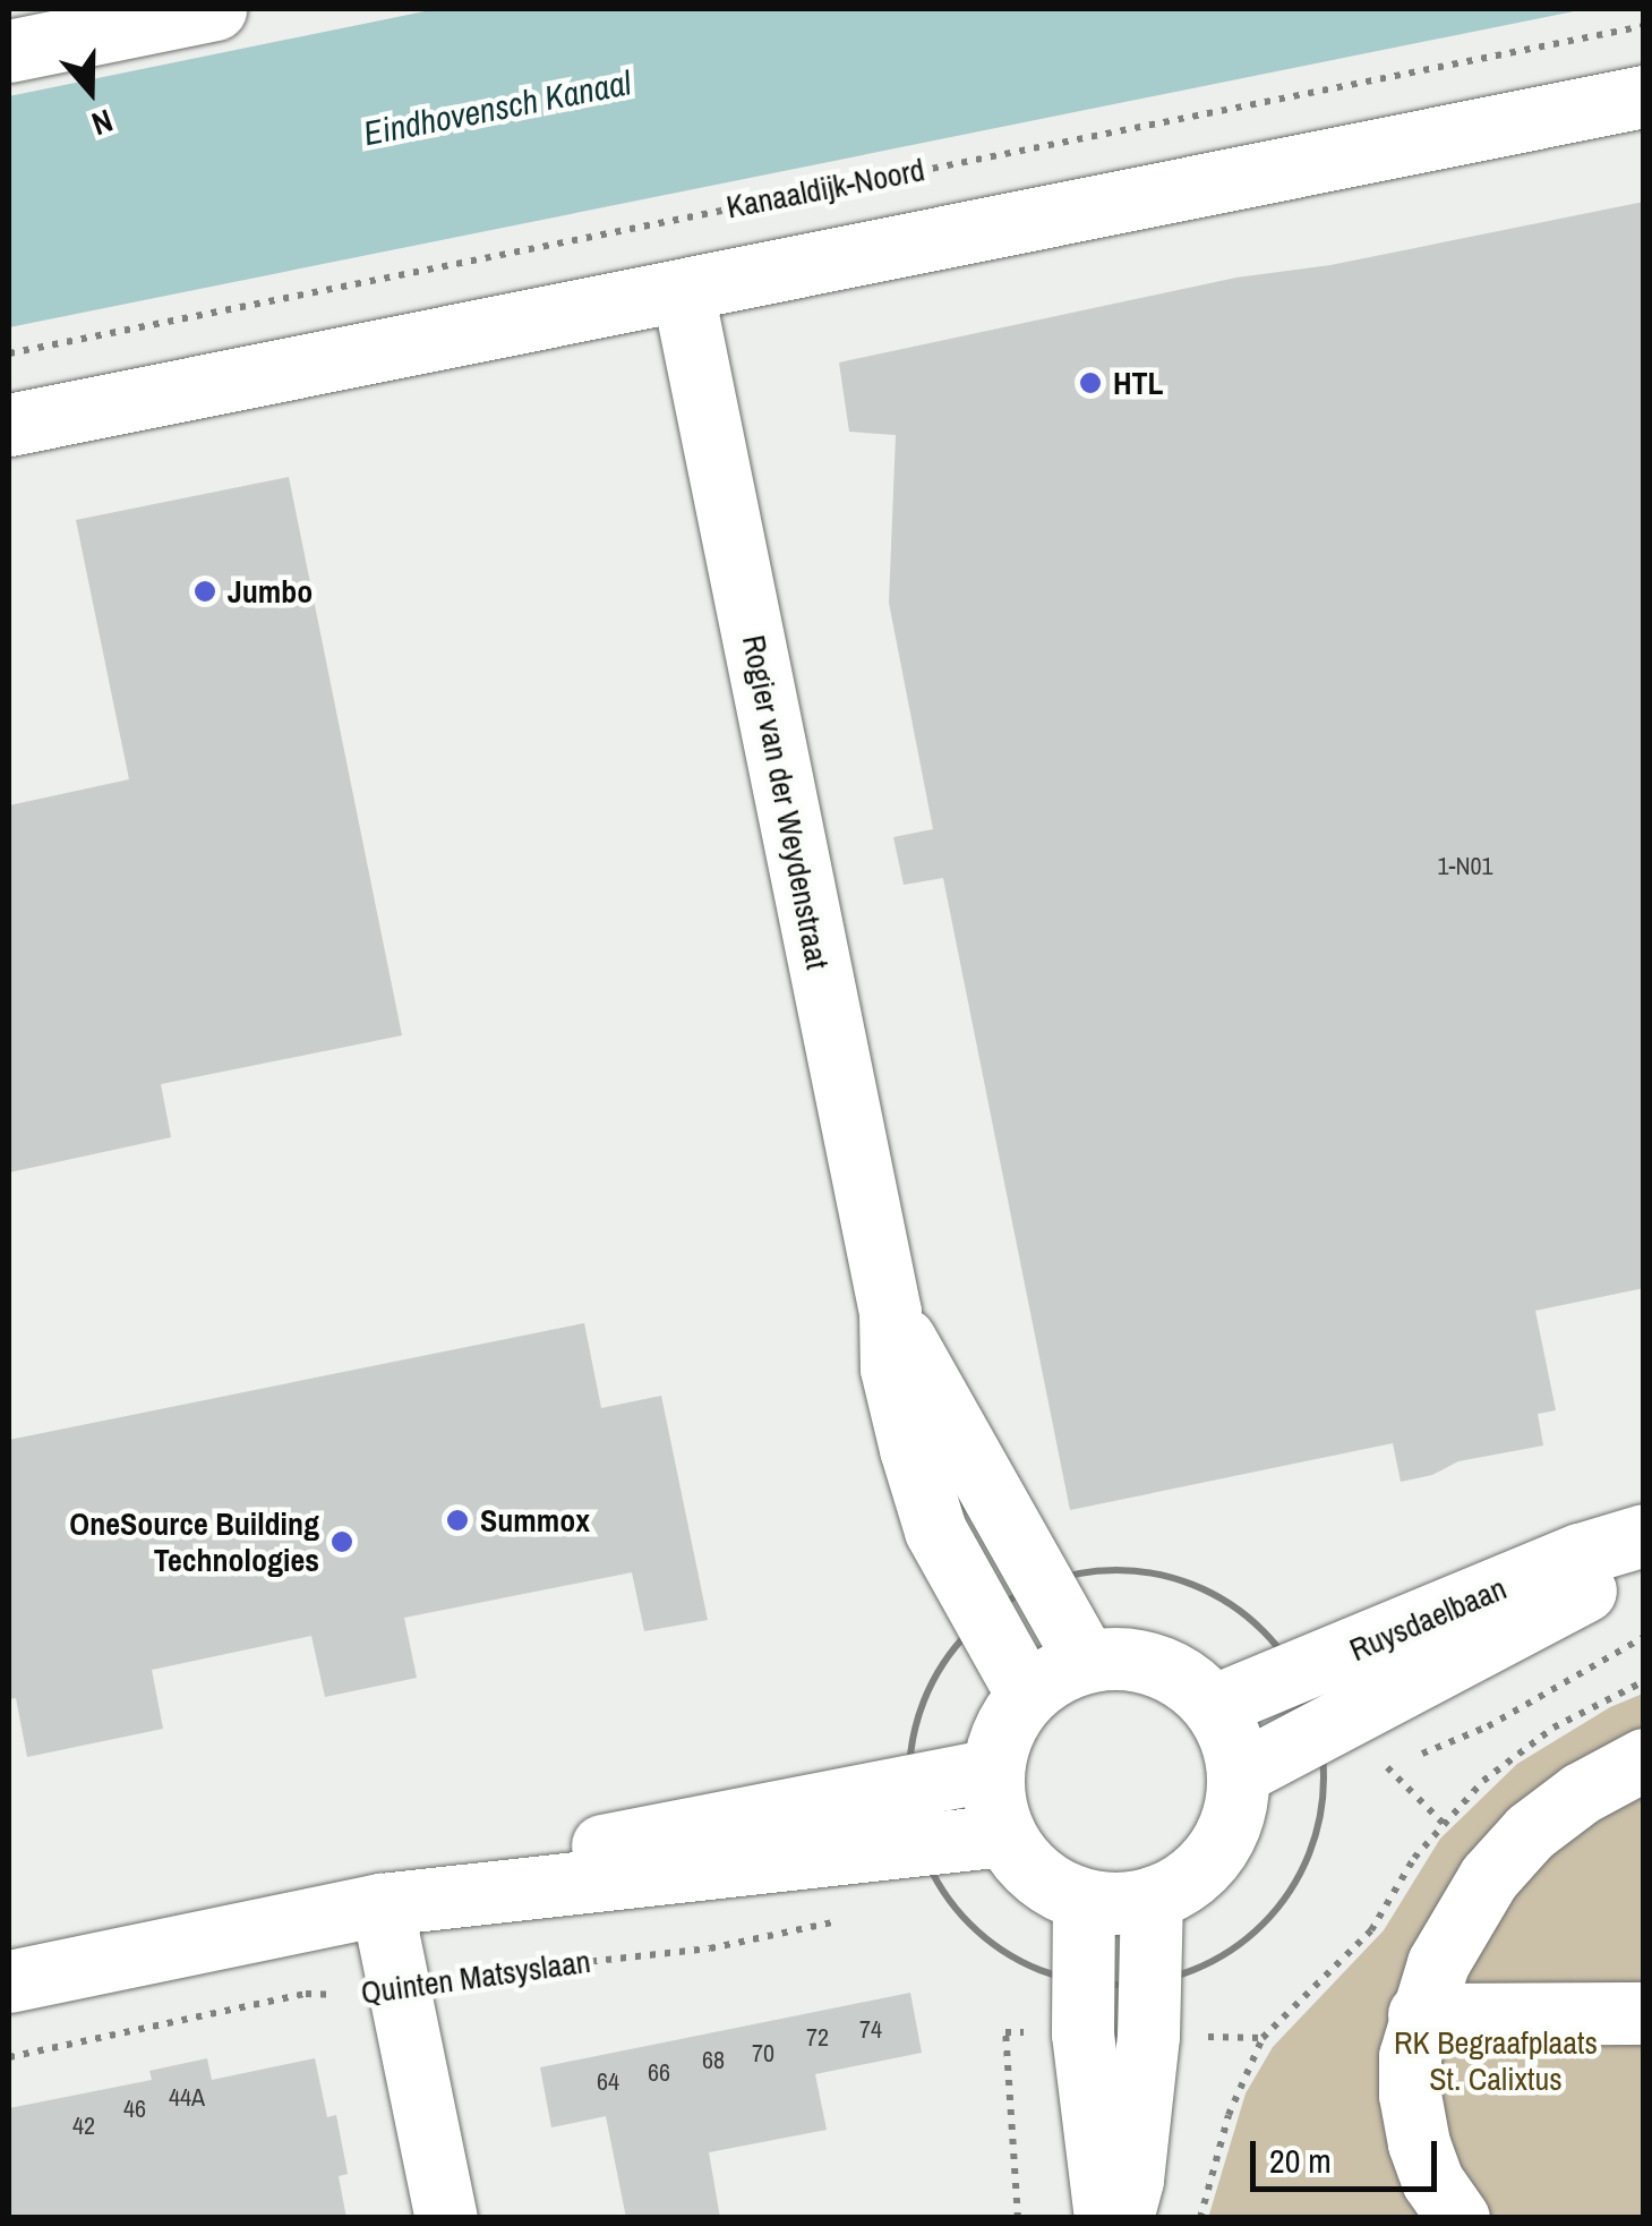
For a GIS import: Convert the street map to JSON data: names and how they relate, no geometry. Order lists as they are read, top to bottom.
{
  "streets": {
    "street": ["Rogier van der Weydenstraat", "Ruysdaelbaan"],
    "path": ["Kanaaldijk-Noord", "Quinten Matsyslaan"]
  },
  "crossings": [
    ["Rogier van der Weydenstraat", "Ruysdaelbaan"]
  ],
  "water": ["Eindhovensch Kanaal"],
  "parks": ["RK Begraafplaats St. Calixtus"],
  "places": [
    "HTL",
    "Jumbo",
    "Summox",
    "OneSource Building Technologies"
  ],
  "house_numbers": [
    "1-N01",
    "74",
    "72",
    "70",
    "68",
    "66",
    "64",
    "44A",
    "46",
    "42"
  ],
  "scale_bar": "20 m",
  "north": "bottom"
}
